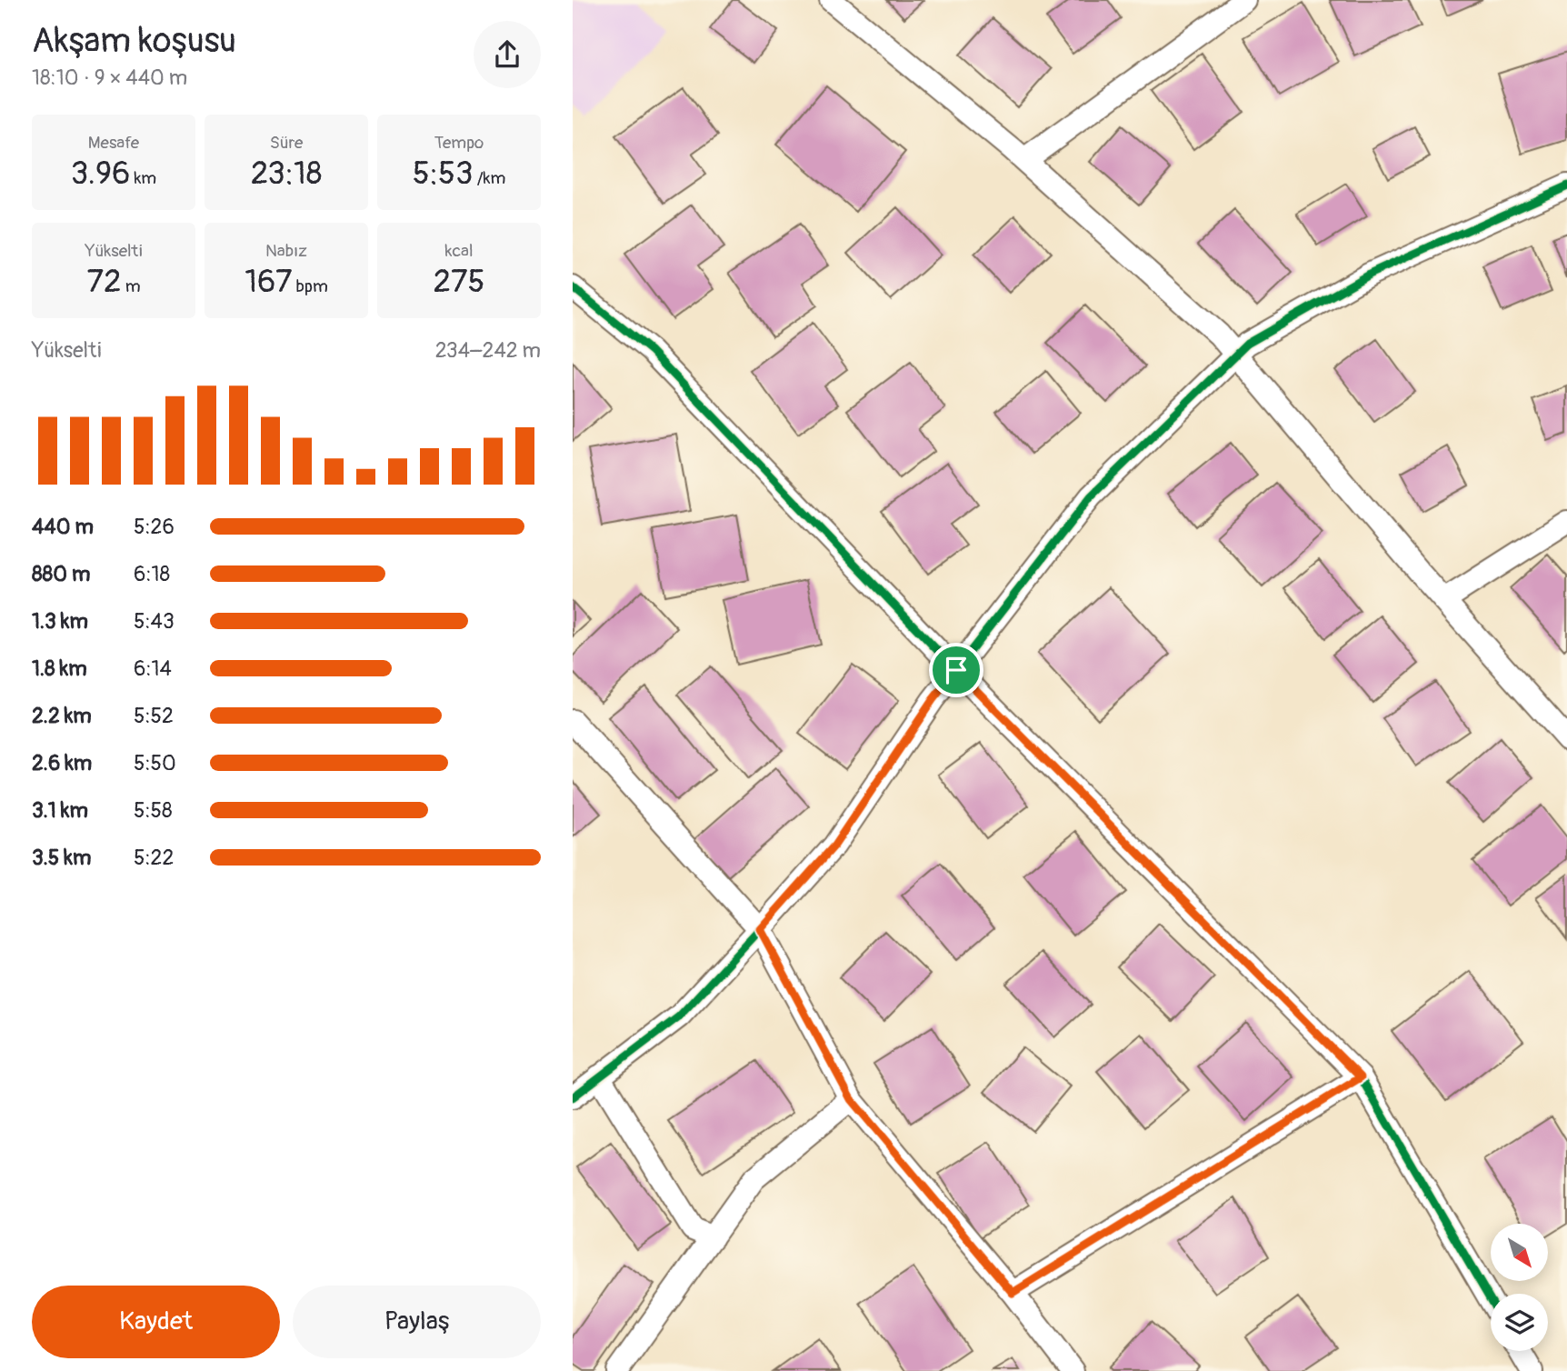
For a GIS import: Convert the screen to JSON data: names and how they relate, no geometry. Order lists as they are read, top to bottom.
{
  "north": "bottom right",
  "page": {
    "heading": ["Akşam koşusu", "18:10 · 9 × 440 m"],
    "stats": [
      ["Mesafe", "3.96 km"],
      ["Süre", "23:18"],
      ["Tempo", "5:53 /km"],
      ["Yükselti", "72 m"],
      ["Nabız", "167 bpm"],
      ["kcal", "275"]
    ],
    "chart": ["Yükselti", "234–242 m"],
    "list": [
      {
        "name": "440 m",
        "note": "5:26"
      },
      {
        "name": "880 m",
        "note": "6:18"
      },
      {
        "name": "1.3 km",
        "note": "5:43"
      },
      {
        "name": "1.8 km",
        "note": "6:14"
      },
      {
        "name": "2.2 km",
        "note": "5:52"
      },
      {
        "name": "2.6 km",
        "note": "5:50"
      },
      {
        "name": "3.1 km",
        "note": "5:58"
      },
      {
        "name": "3.5 km",
        "note": "5:22"
      }
    ],
    "buttons": ["Kaydet", "Paylaş"]
  }
}
